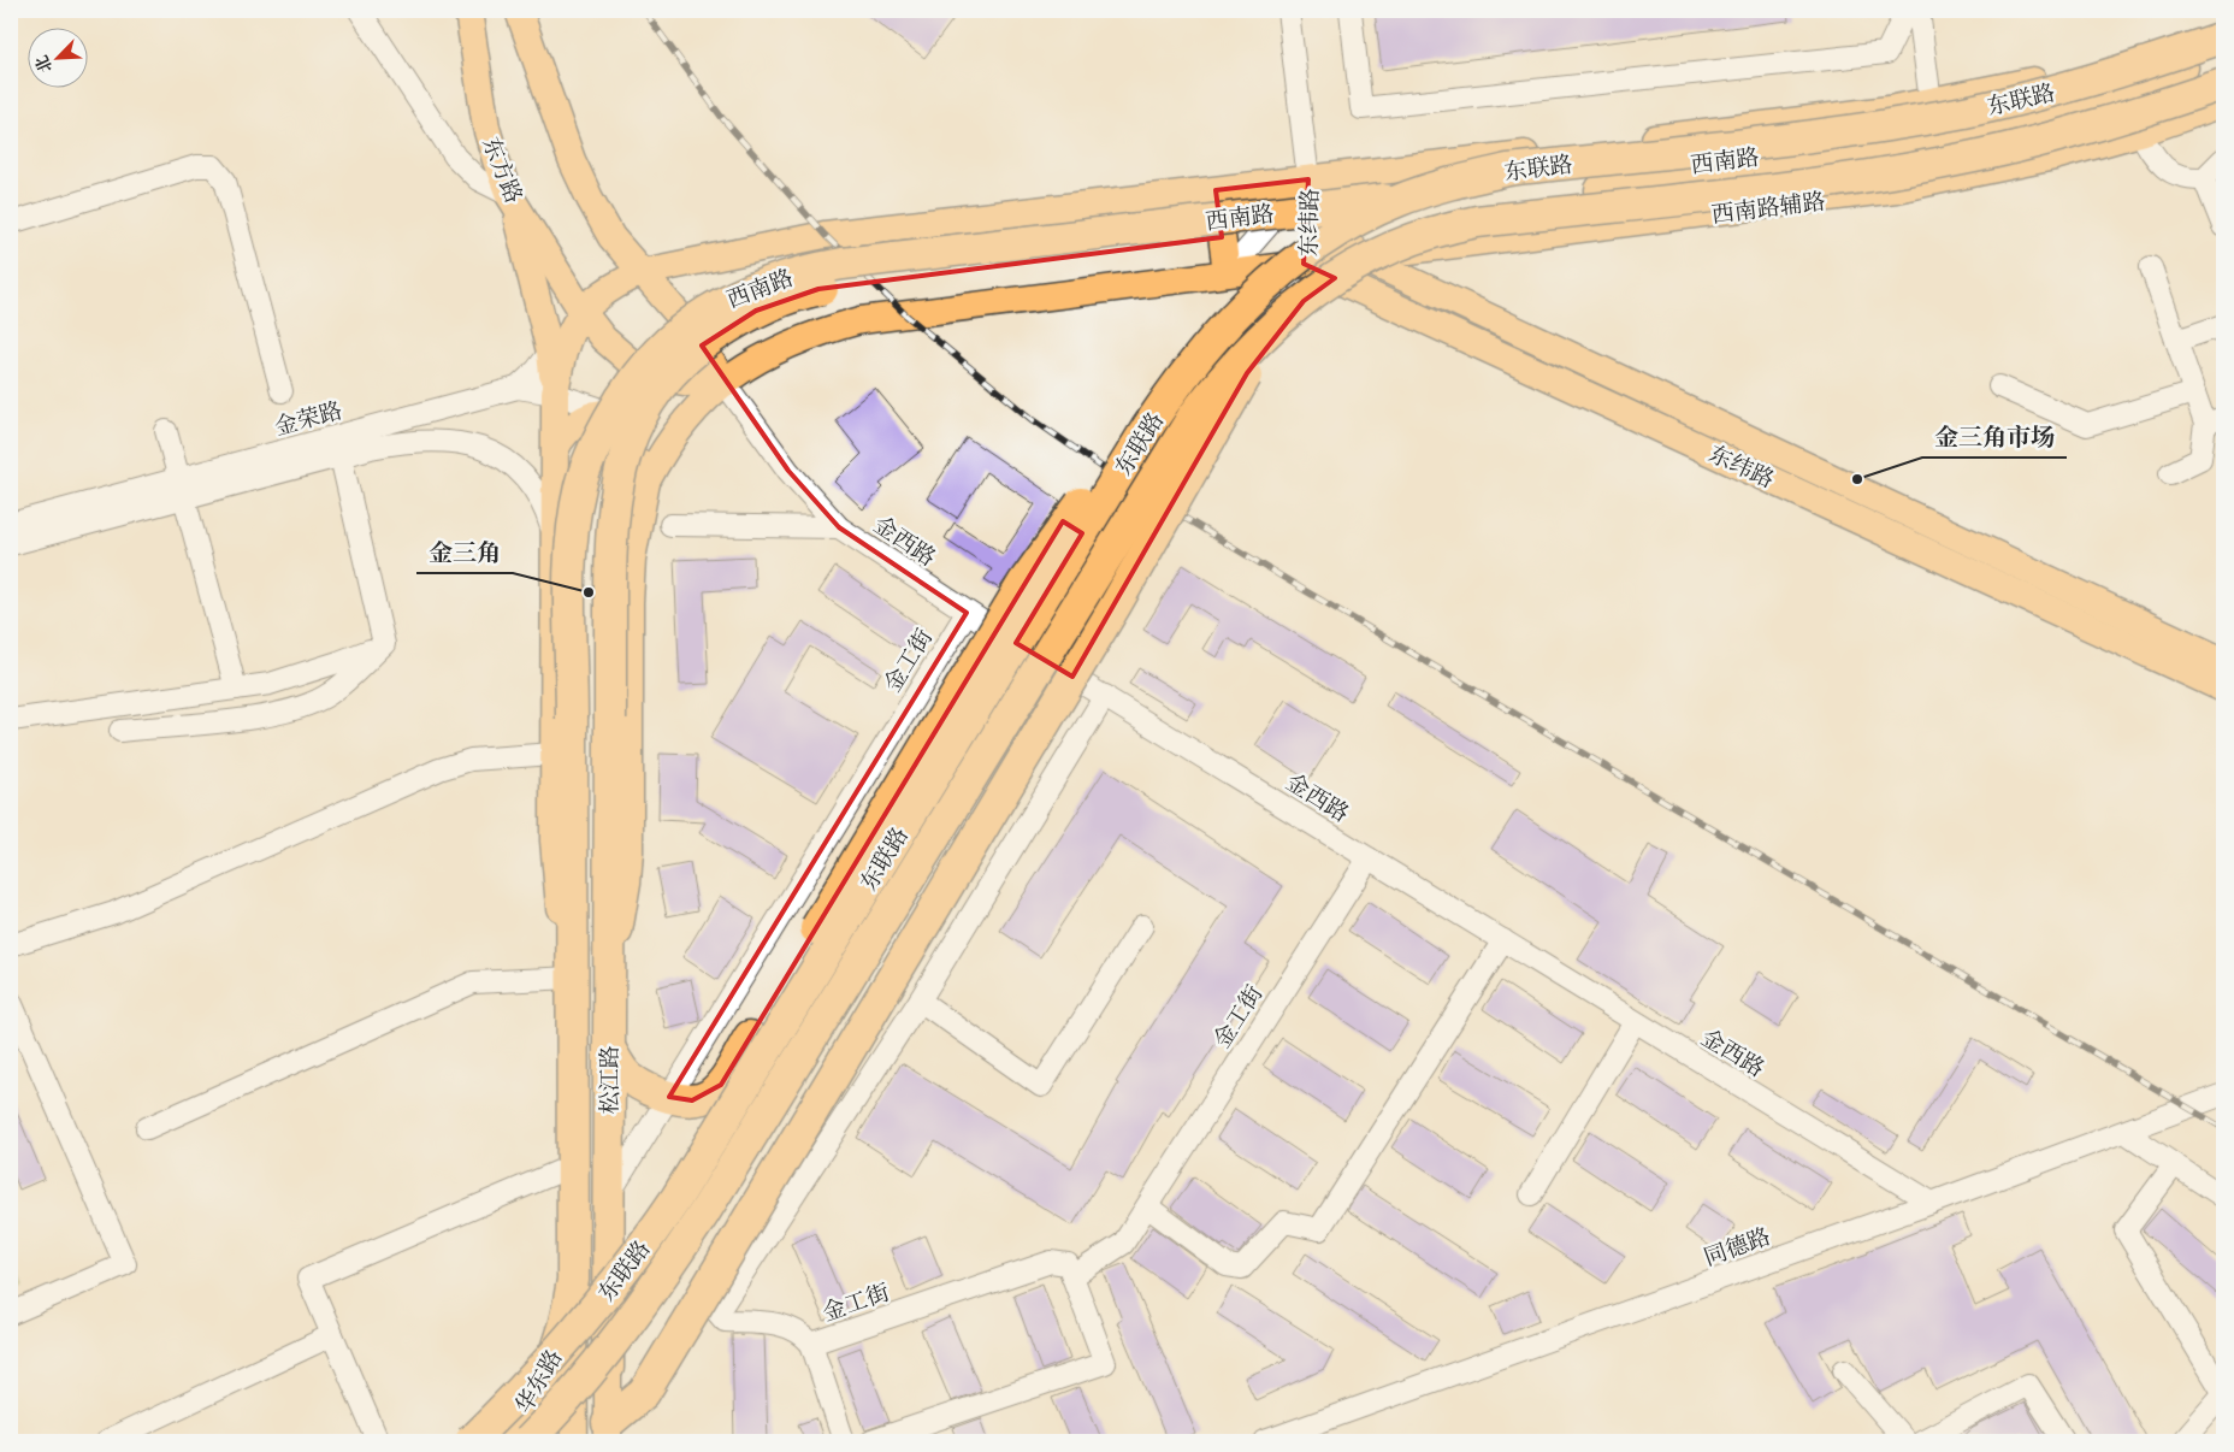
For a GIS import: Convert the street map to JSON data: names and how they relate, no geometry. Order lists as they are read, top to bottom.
{
  "streets": {
    "highway": [
      "东联路",
      "西南路",
      "松江路",
      "华东路"
    ],
    "main road": ["东方路", "西南路辅路", "东纬路"],
    "street": [
      "金荣路",
      "金西路",
      "金工街",
      "同德路"
    ]
  },
  "crossings": [
    ["西南路", "东方路"],
    ["西南路", "东纬路"],
    ["西南路", "松江路"],
    ["东方路", "金西路"],
    ["西南路辅路", "东纬路"],
    ["金西路", "金工街"],
    ["金西路", "同德路"],
    ["金工街", "松江路"],
    ["松江路", "华东路"]
  ],
  "places": ["金三角市场", "金三角"],
  "north": "bottom left"
}
